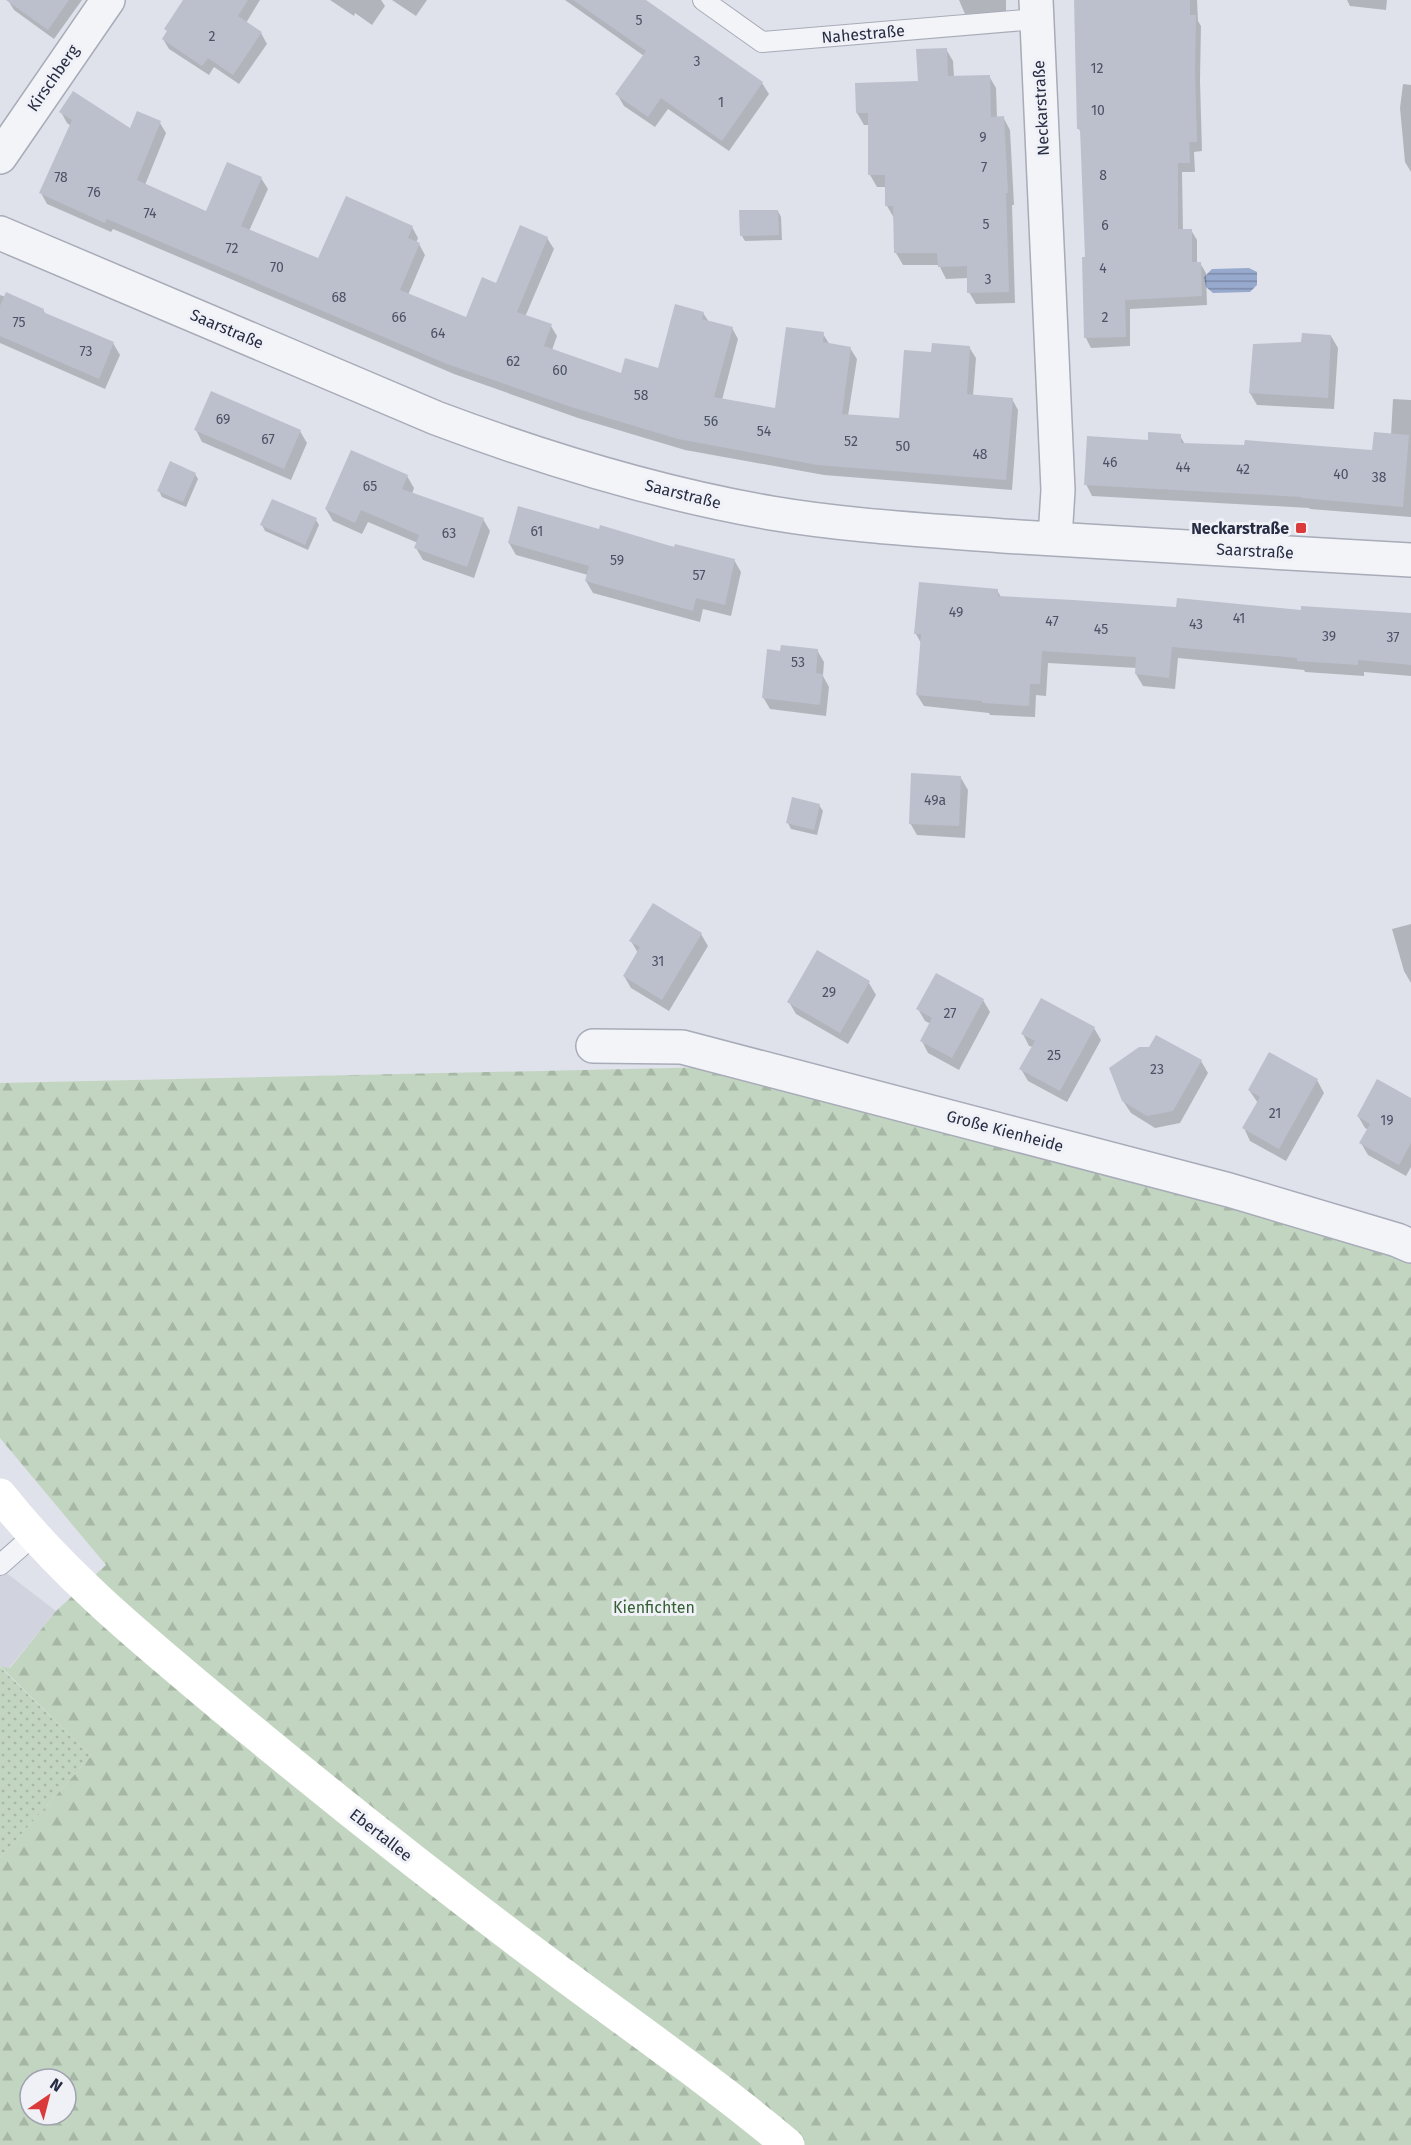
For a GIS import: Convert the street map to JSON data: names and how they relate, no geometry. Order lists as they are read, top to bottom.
{
  "streets": {
    "street": [
      "Kirschberg",
      "Neckarstraße",
      "Saarstraße",
      "Große Kienheide",
      "Ebertallee"
    ],
    "lane": ["Nahestraße"]
  },
  "crossings": [
    ["Nahestraße", "Neckarstraße"],
    ["Neckarstraße", "Saarstraße"]
  ],
  "parks": ["Kienfichten"],
  "places": {
    "transit": ["Neckarstraße"]
  },
  "house_numbers": [
    "5",
    "2",
    "3",
    "12",
    "1",
    "10",
    "9",
    "7",
    "8",
    "78",
    "76",
    "74",
    "5",
    "6",
    "72",
    "70",
    "4",
    "3",
    "68",
    "66",
    "2",
    "75",
    "64",
    "73",
    "62",
    "60",
    "58",
    "69",
    "56",
    "54",
    "67",
    "52",
    "50",
    "48",
    "46",
    "44",
    "42",
    "40",
    "38",
    "65",
    "61",
    "63",
    "59",
    "57",
    "49",
    "41",
    "47",
    "43",
    "45",
    "39",
    "37",
    "53",
    "49a",
    "31",
    "29",
    "27",
    "25",
    "23",
    "21",
    "19"
  ],
  "north": "top right"
}
